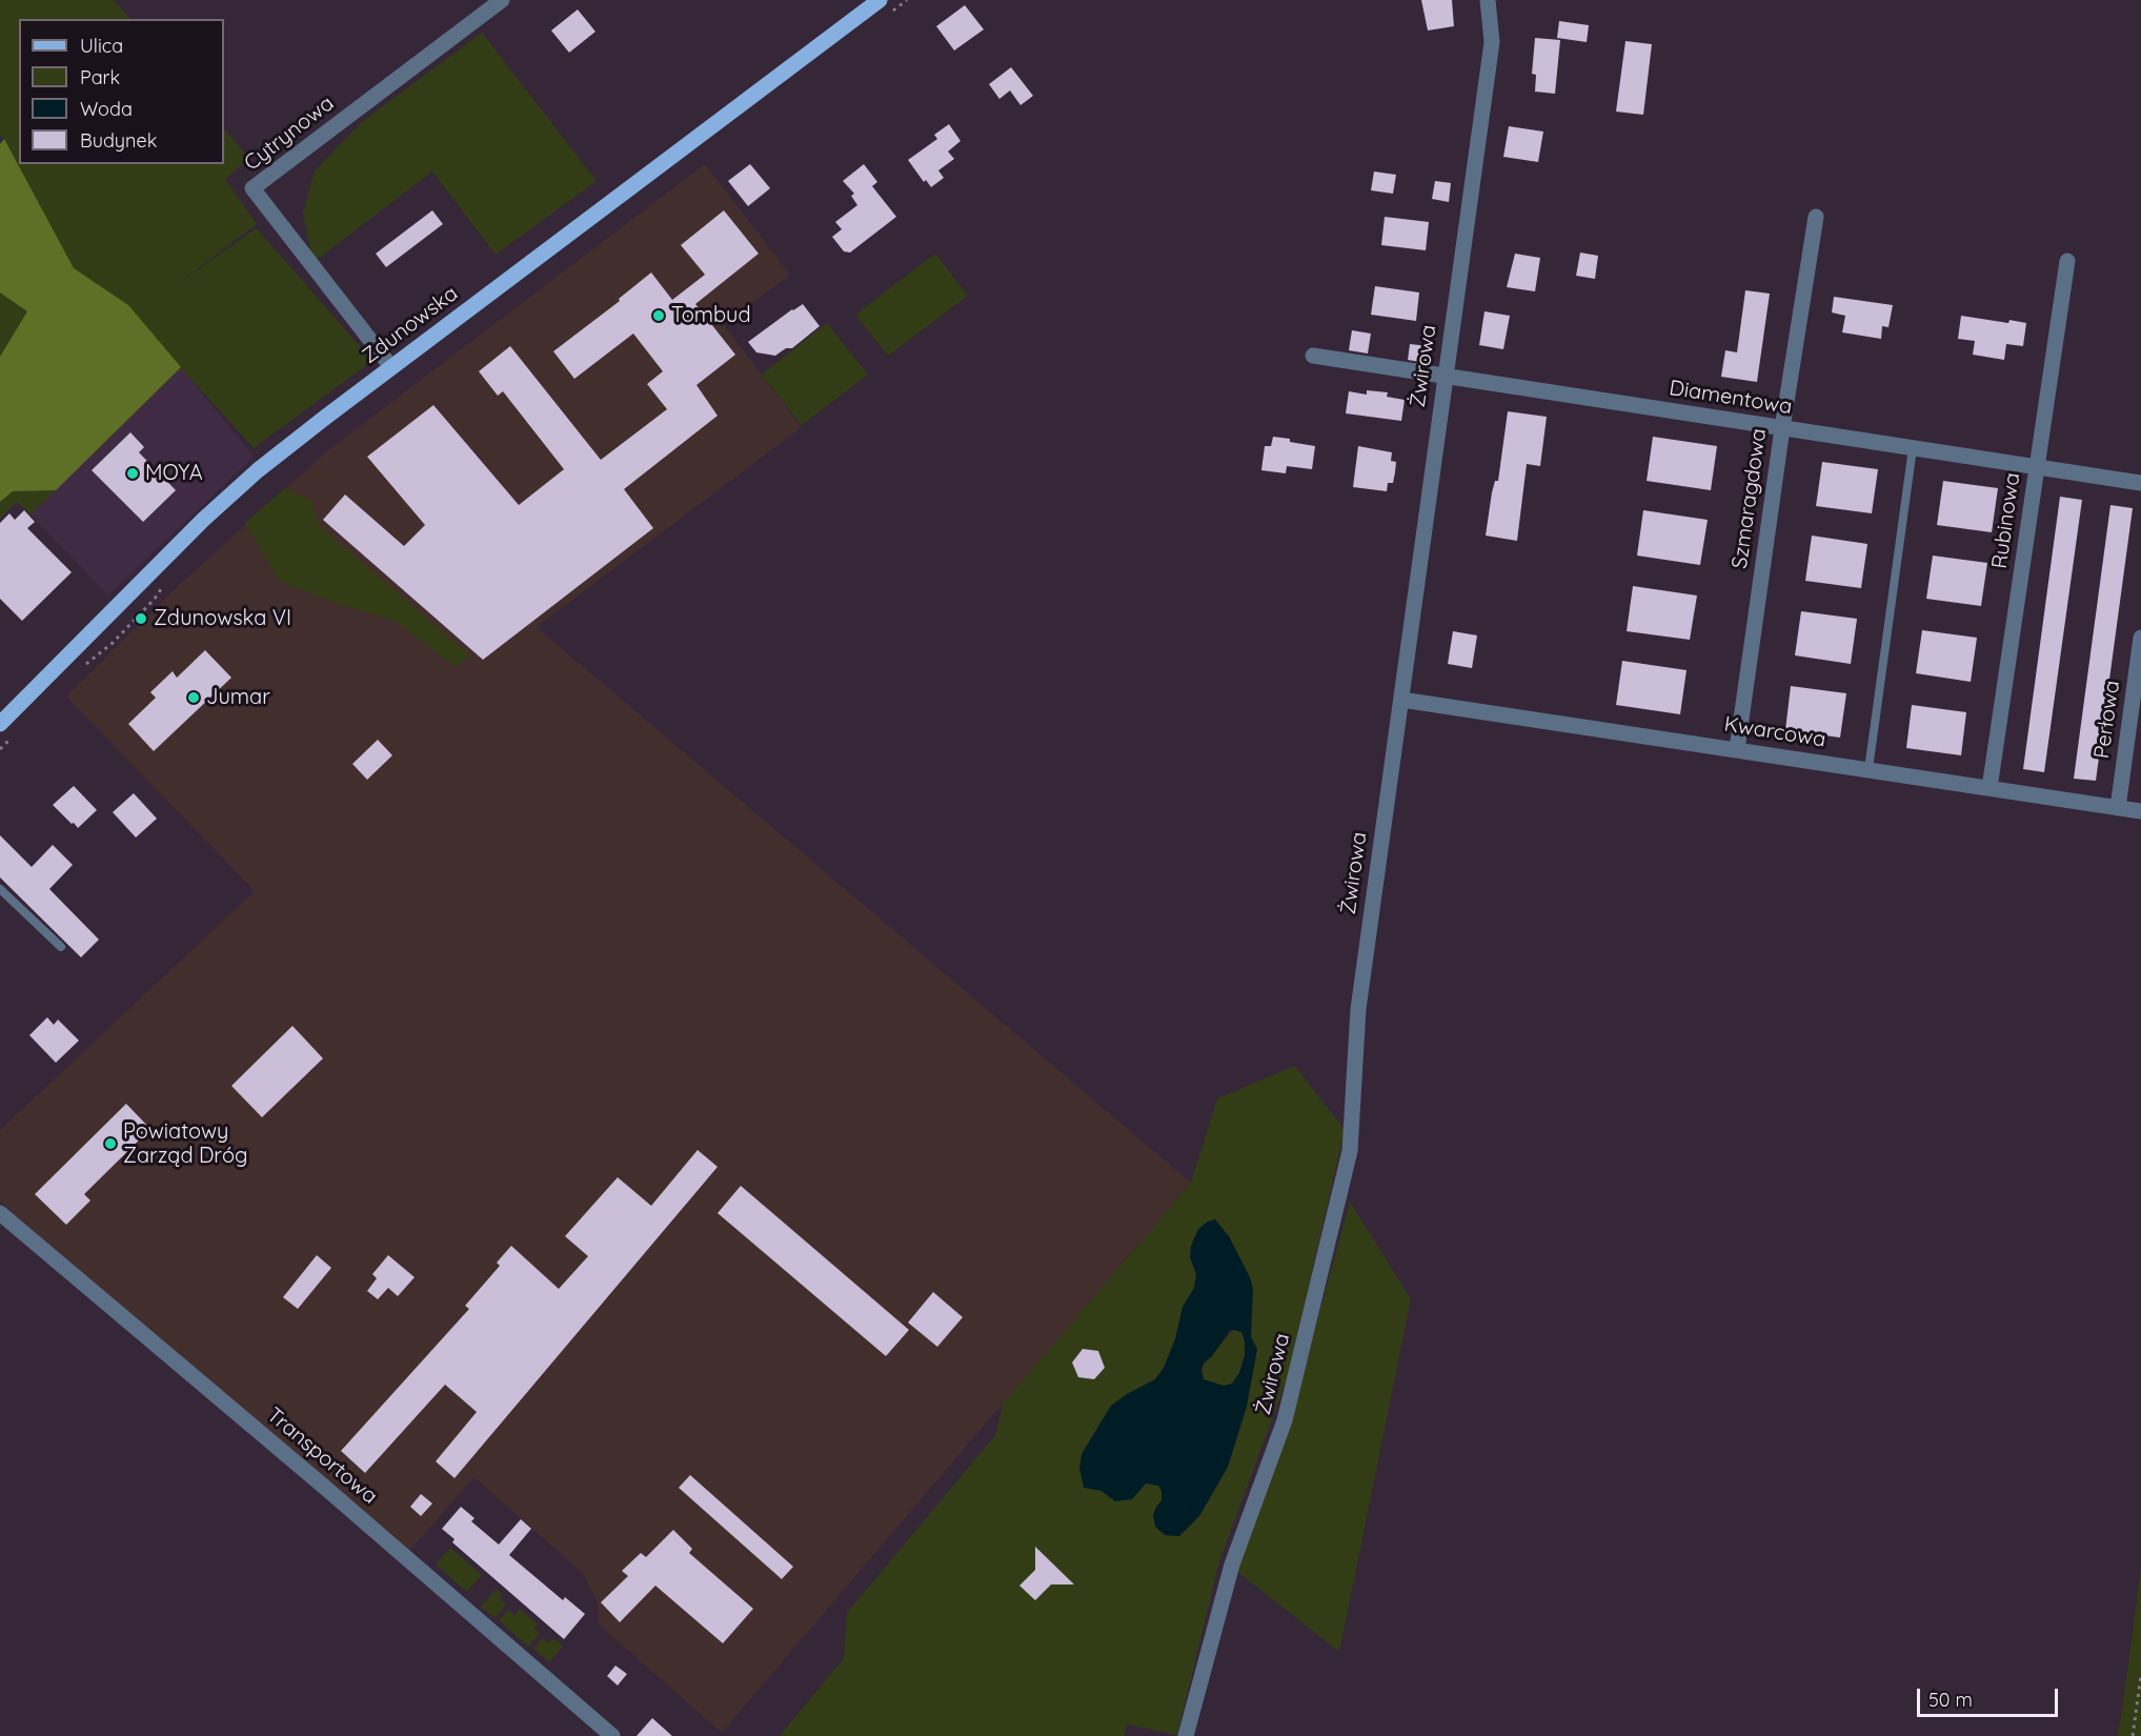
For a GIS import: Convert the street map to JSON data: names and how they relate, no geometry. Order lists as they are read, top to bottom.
{
  "streets": {
    "main road": ["Zdunowska"],
    "street": [
      "Cytrynowa",
      "Żwirowa",
      "Diamentowa",
      "Szmaragdowa",
      "Rubinowa",
      "Perłowa",
      "Kwarcowa",
      "Transportowa"
    ]
  },
  "crossings": [
    ["Cytrynowa", "Zdunowska"],
    ["Żwirowa", "Diamentowa"],
    ["Żwirowa", "Kwarcowa"],
    ["Diamentowa", "Szmaragdowa"],
    ["Diamentowa", "Rubinowa"],
    ["Szmaragdowa", "Kwarcowa"],
    ["Rubinowa", "Kwarcowa"],
    ["Perłowa", "Kwarcowa"]
  ],
  "places": [
    "Tombud",
    "MOYA",
    "Zdunowska VI",
    "Jumar",
    "Powiatowy Zarząd Dróg"
  ],
  "legend": [
    "Ulica",
    "Park",
    "Woda",
    "Budynek"
  ],
  "scale_bar": "50 m"
}
